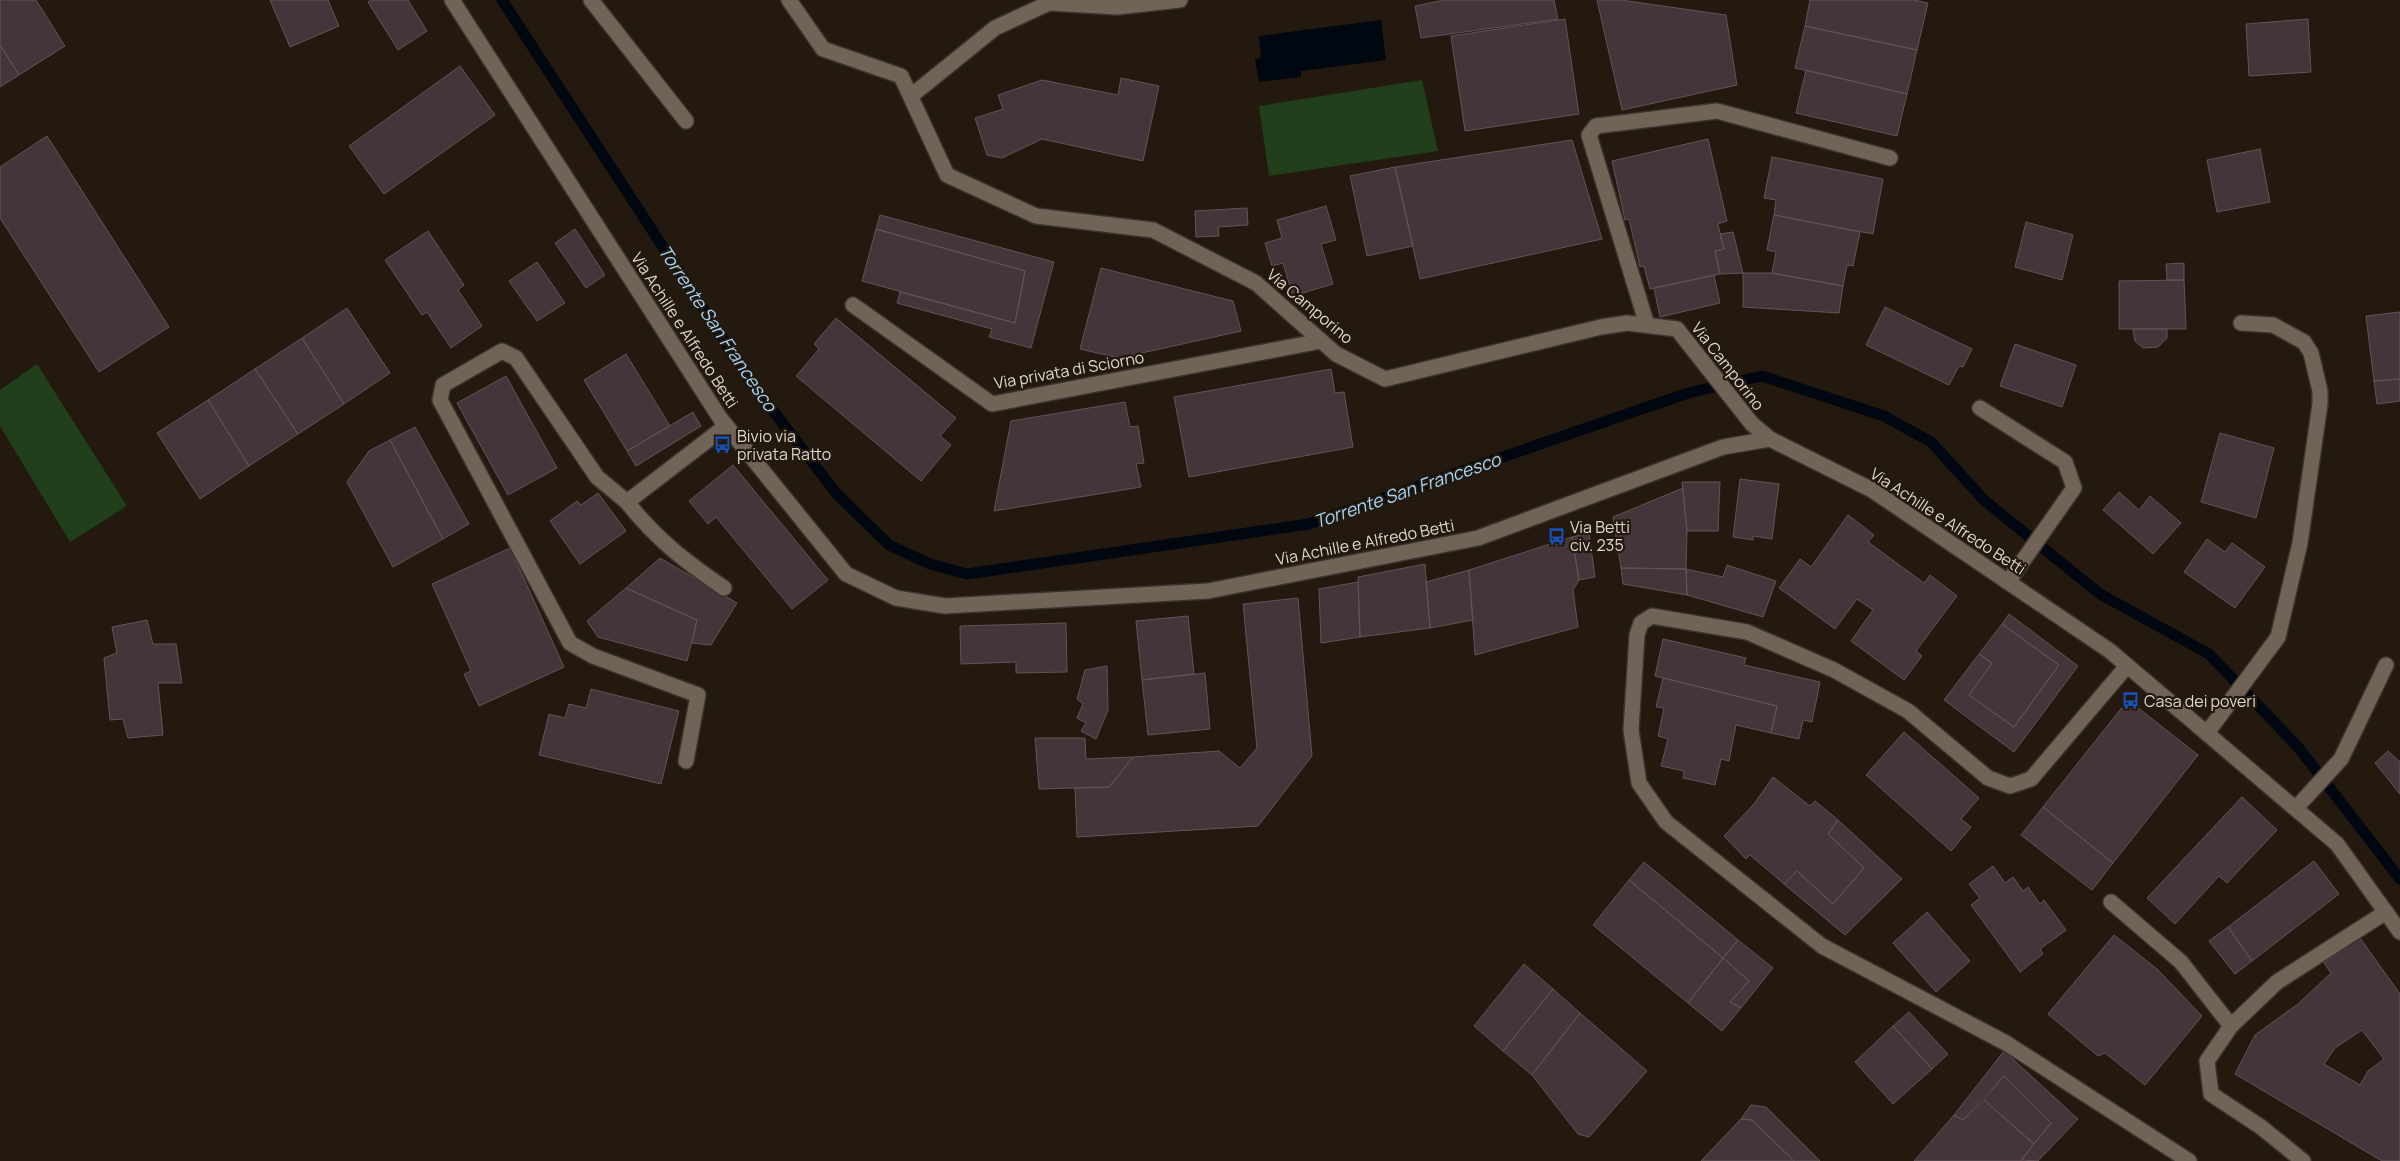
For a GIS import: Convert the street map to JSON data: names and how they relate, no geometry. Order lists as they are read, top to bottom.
{
  "streets": {
    "street": ["Via Camporino", "Via Achille e Alfredo Betti", "Via privata di Sciorno"]
  },
  "crossings": [
    ["Via Camporino", "Via Achille e Alfredo Betti"],
    ["Via Camporino", "Via privata di Sciorno"]
  ],
  "water": ["Torrente San Francesco"],
  "places": {
    "bus stop": ["Bivio via privata Ratto", "Via Betti civ. 235", "Casa dei poveri"]
  }
}
